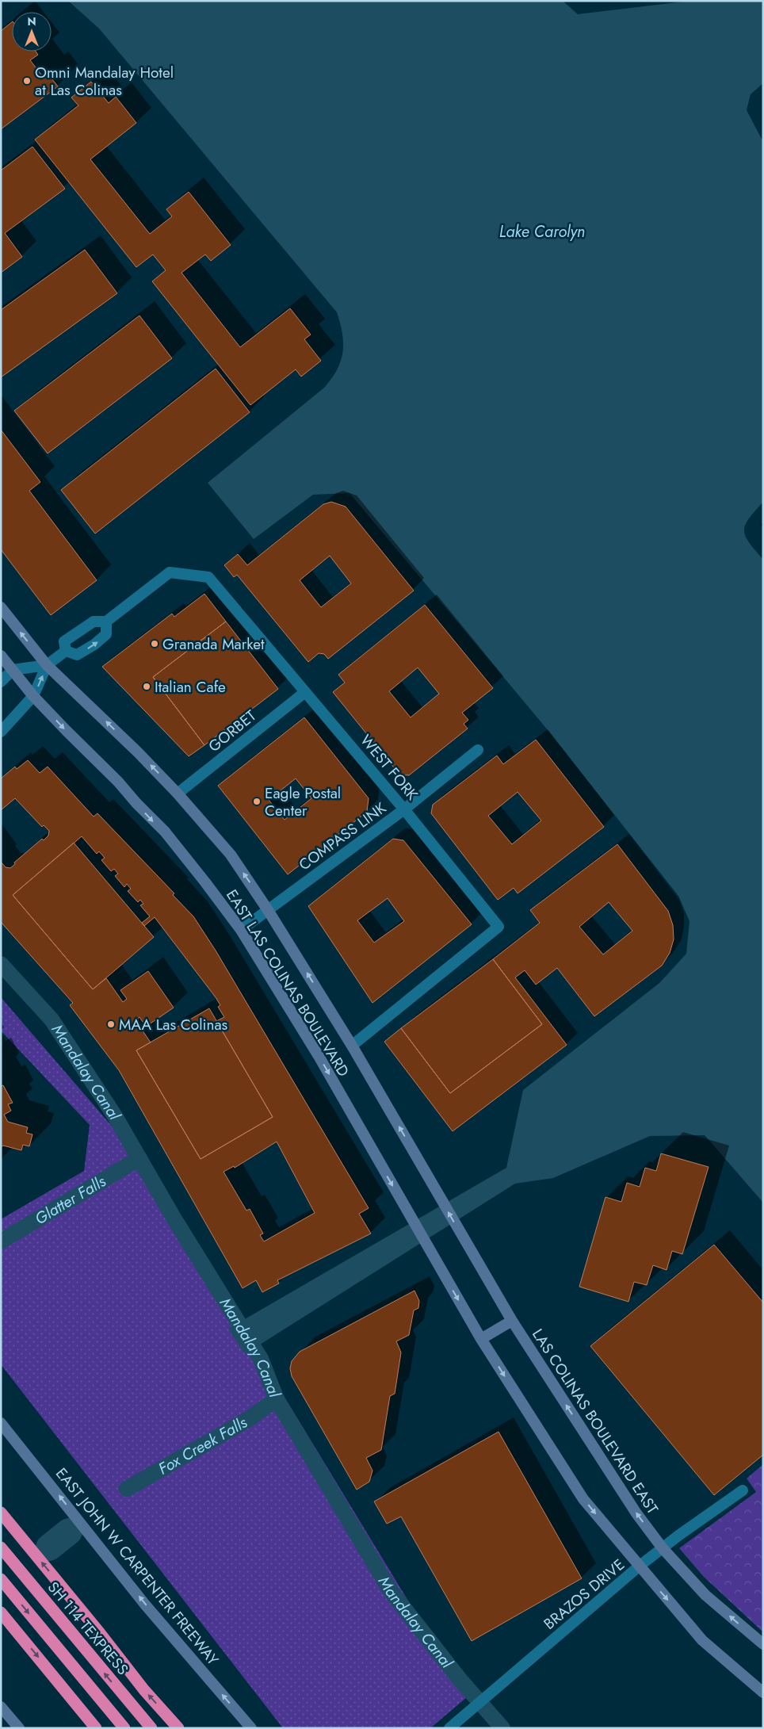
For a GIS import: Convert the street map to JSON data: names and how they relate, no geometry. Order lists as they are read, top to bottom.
{
  "streets": {
    "highway": ["SH 114 TEXPRESS"],
    "main road": ["EAST LAS COLINAS BOULEVARD", "LAS COLINAS BOULEVARD EAST", "EAST JOHN W CARPENTER FREEWAY"],
    "street": [
      "GORBET",
      "WEST FORK",
      "COMPASS LINK",
      "BRAZOS DRIVE"
    ]
  },
  "crossings": [
    ["GORBET", "WEST FORK"],
    ["GORBET", "EAST LAS COLINAS BOULEVARD"],
    ["WEST FORK", "COMPASS LINK"],
    ["WEST FORK", "EAST LAS COLINAS BOULEVARD"],
    ["COMPASS LINK", "EAST LAS COLINAS BOULEVARD"],
    ["EAST LAS COLINAS BOULEVARD", "LAS COLINAS BOULEVARD EAST"],
    ["LAS COLINAS BOULEVARD EAST", "BRAZOS DRIVE"]
  ],
  "one_way": ["EAST JOHN W CARPENTER FREEWAY"],
  "water": [
    "Lake Carolyn",
    "Mandalay Canal",
    "Glatter Falls",
    "Fox Creek Falls"
  ],
  "places": [
    "Omni Mandalay Hotel at Las Colinas",
    "Granada Market",
    "Italian Cafe",
    "Eagle Postal Center",
    "MAA Las Colinas"
  ],
  "north": "top"
}
